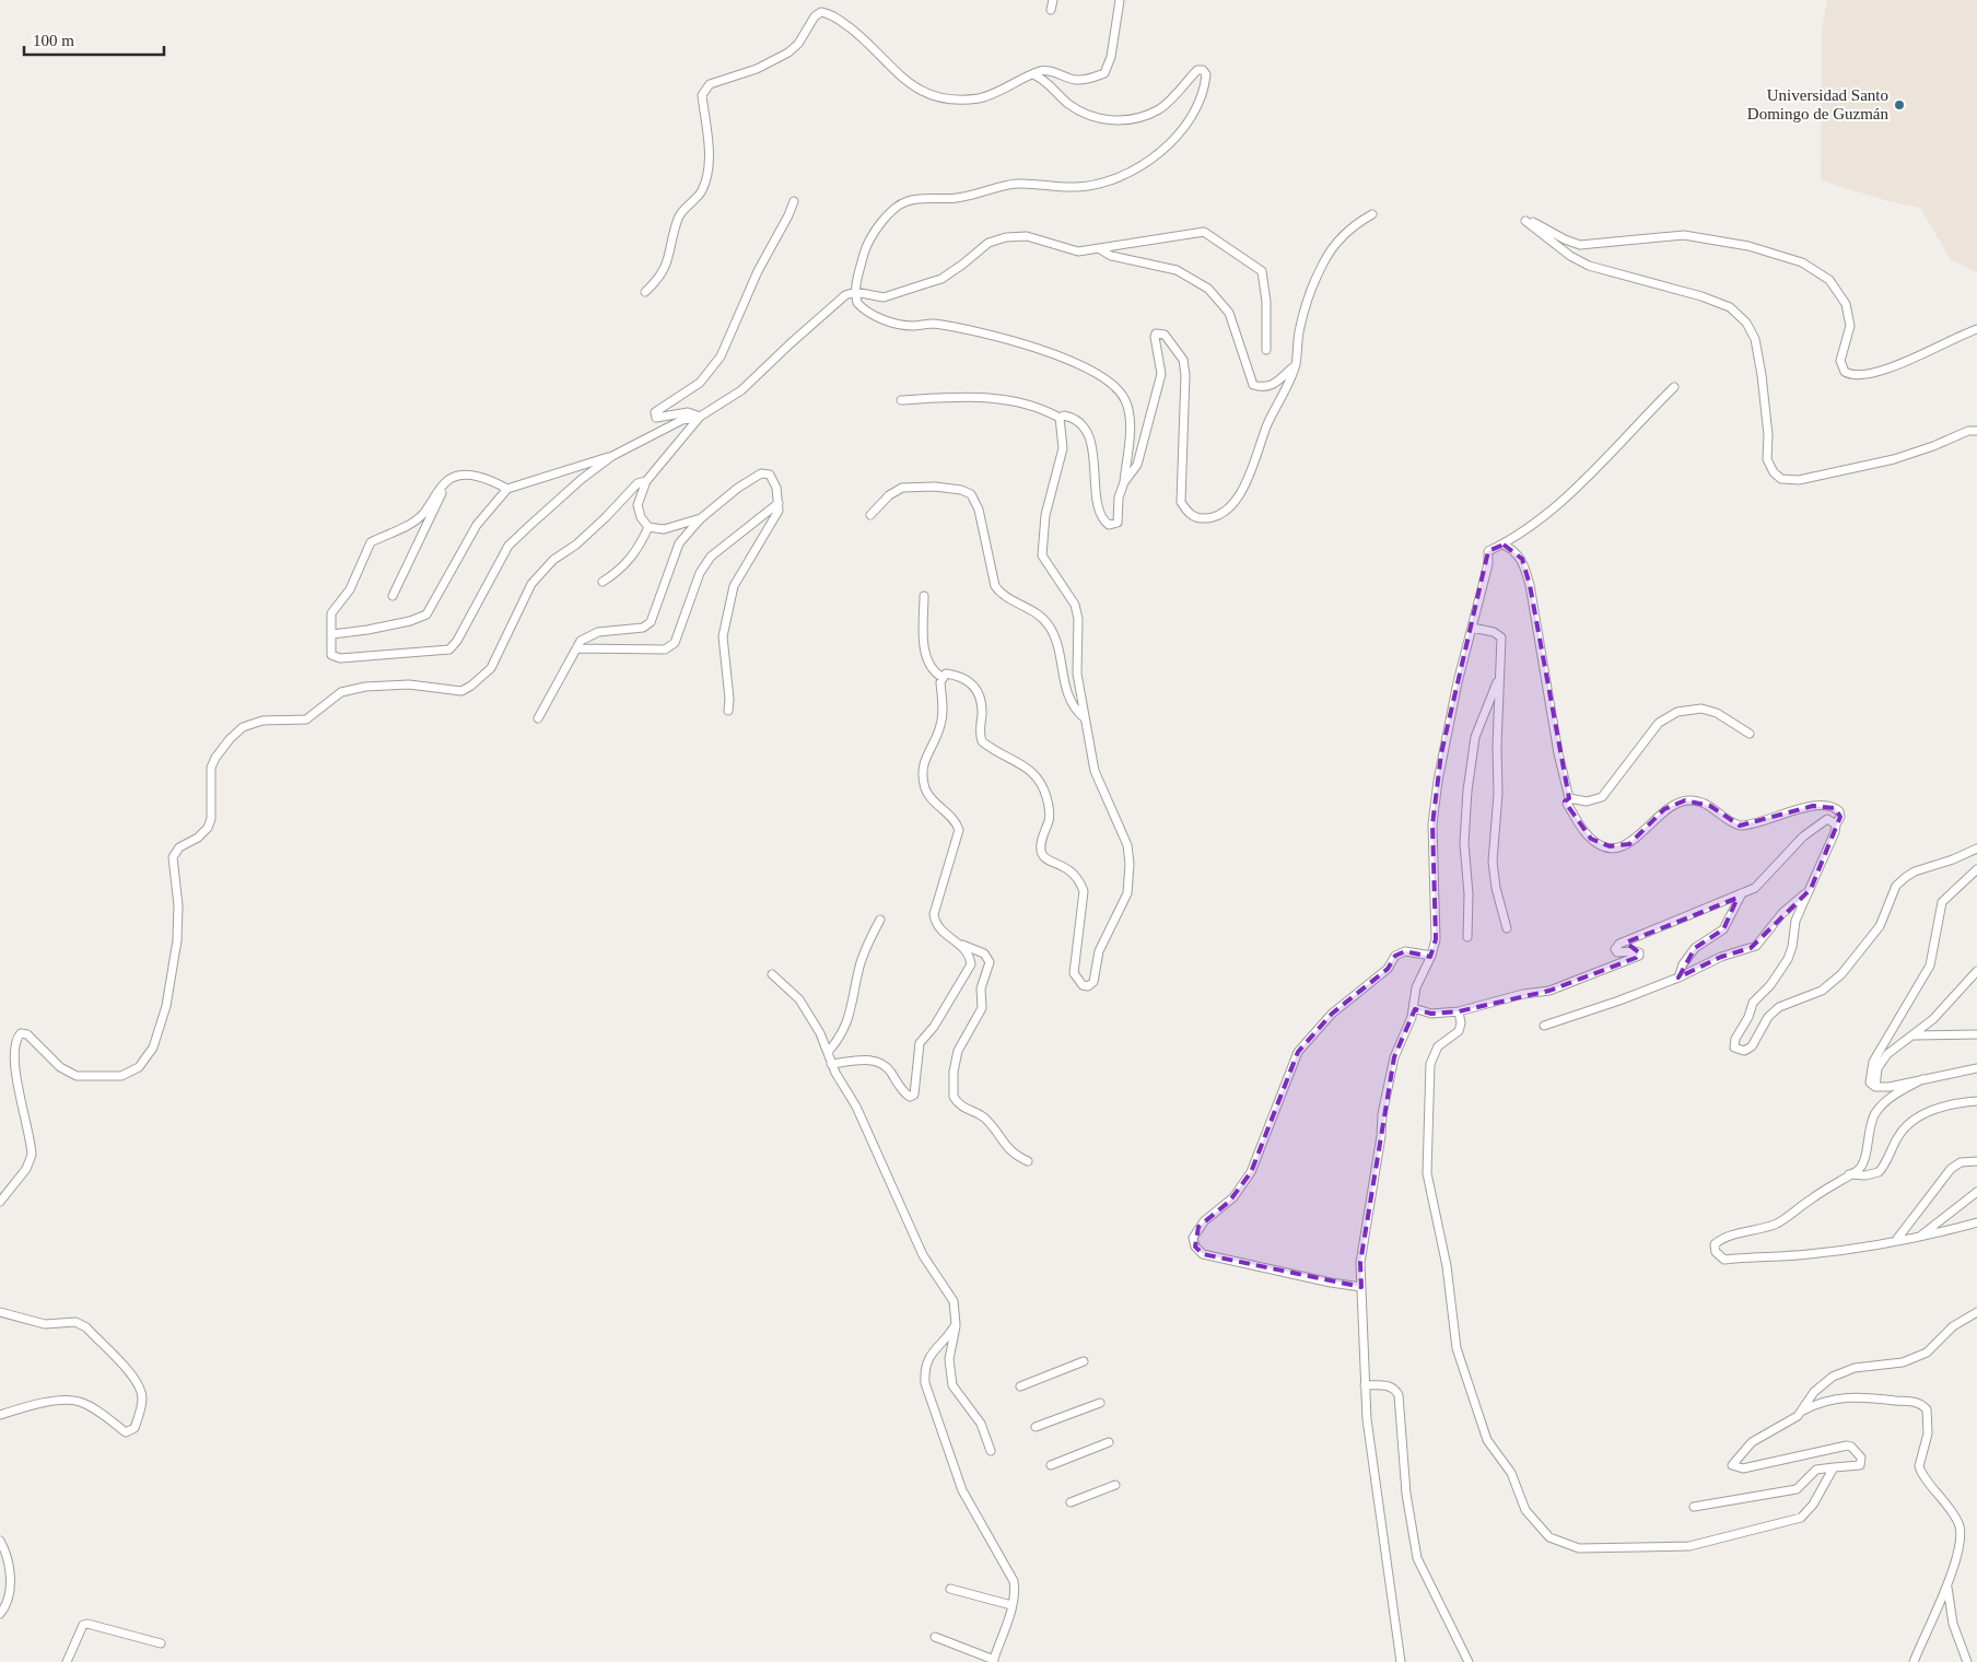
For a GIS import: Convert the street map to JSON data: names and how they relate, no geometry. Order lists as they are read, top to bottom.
{
  "places": ["Universidad Santo Domingo de Guzmán"],
  "scale_bar": "100 m"
}
